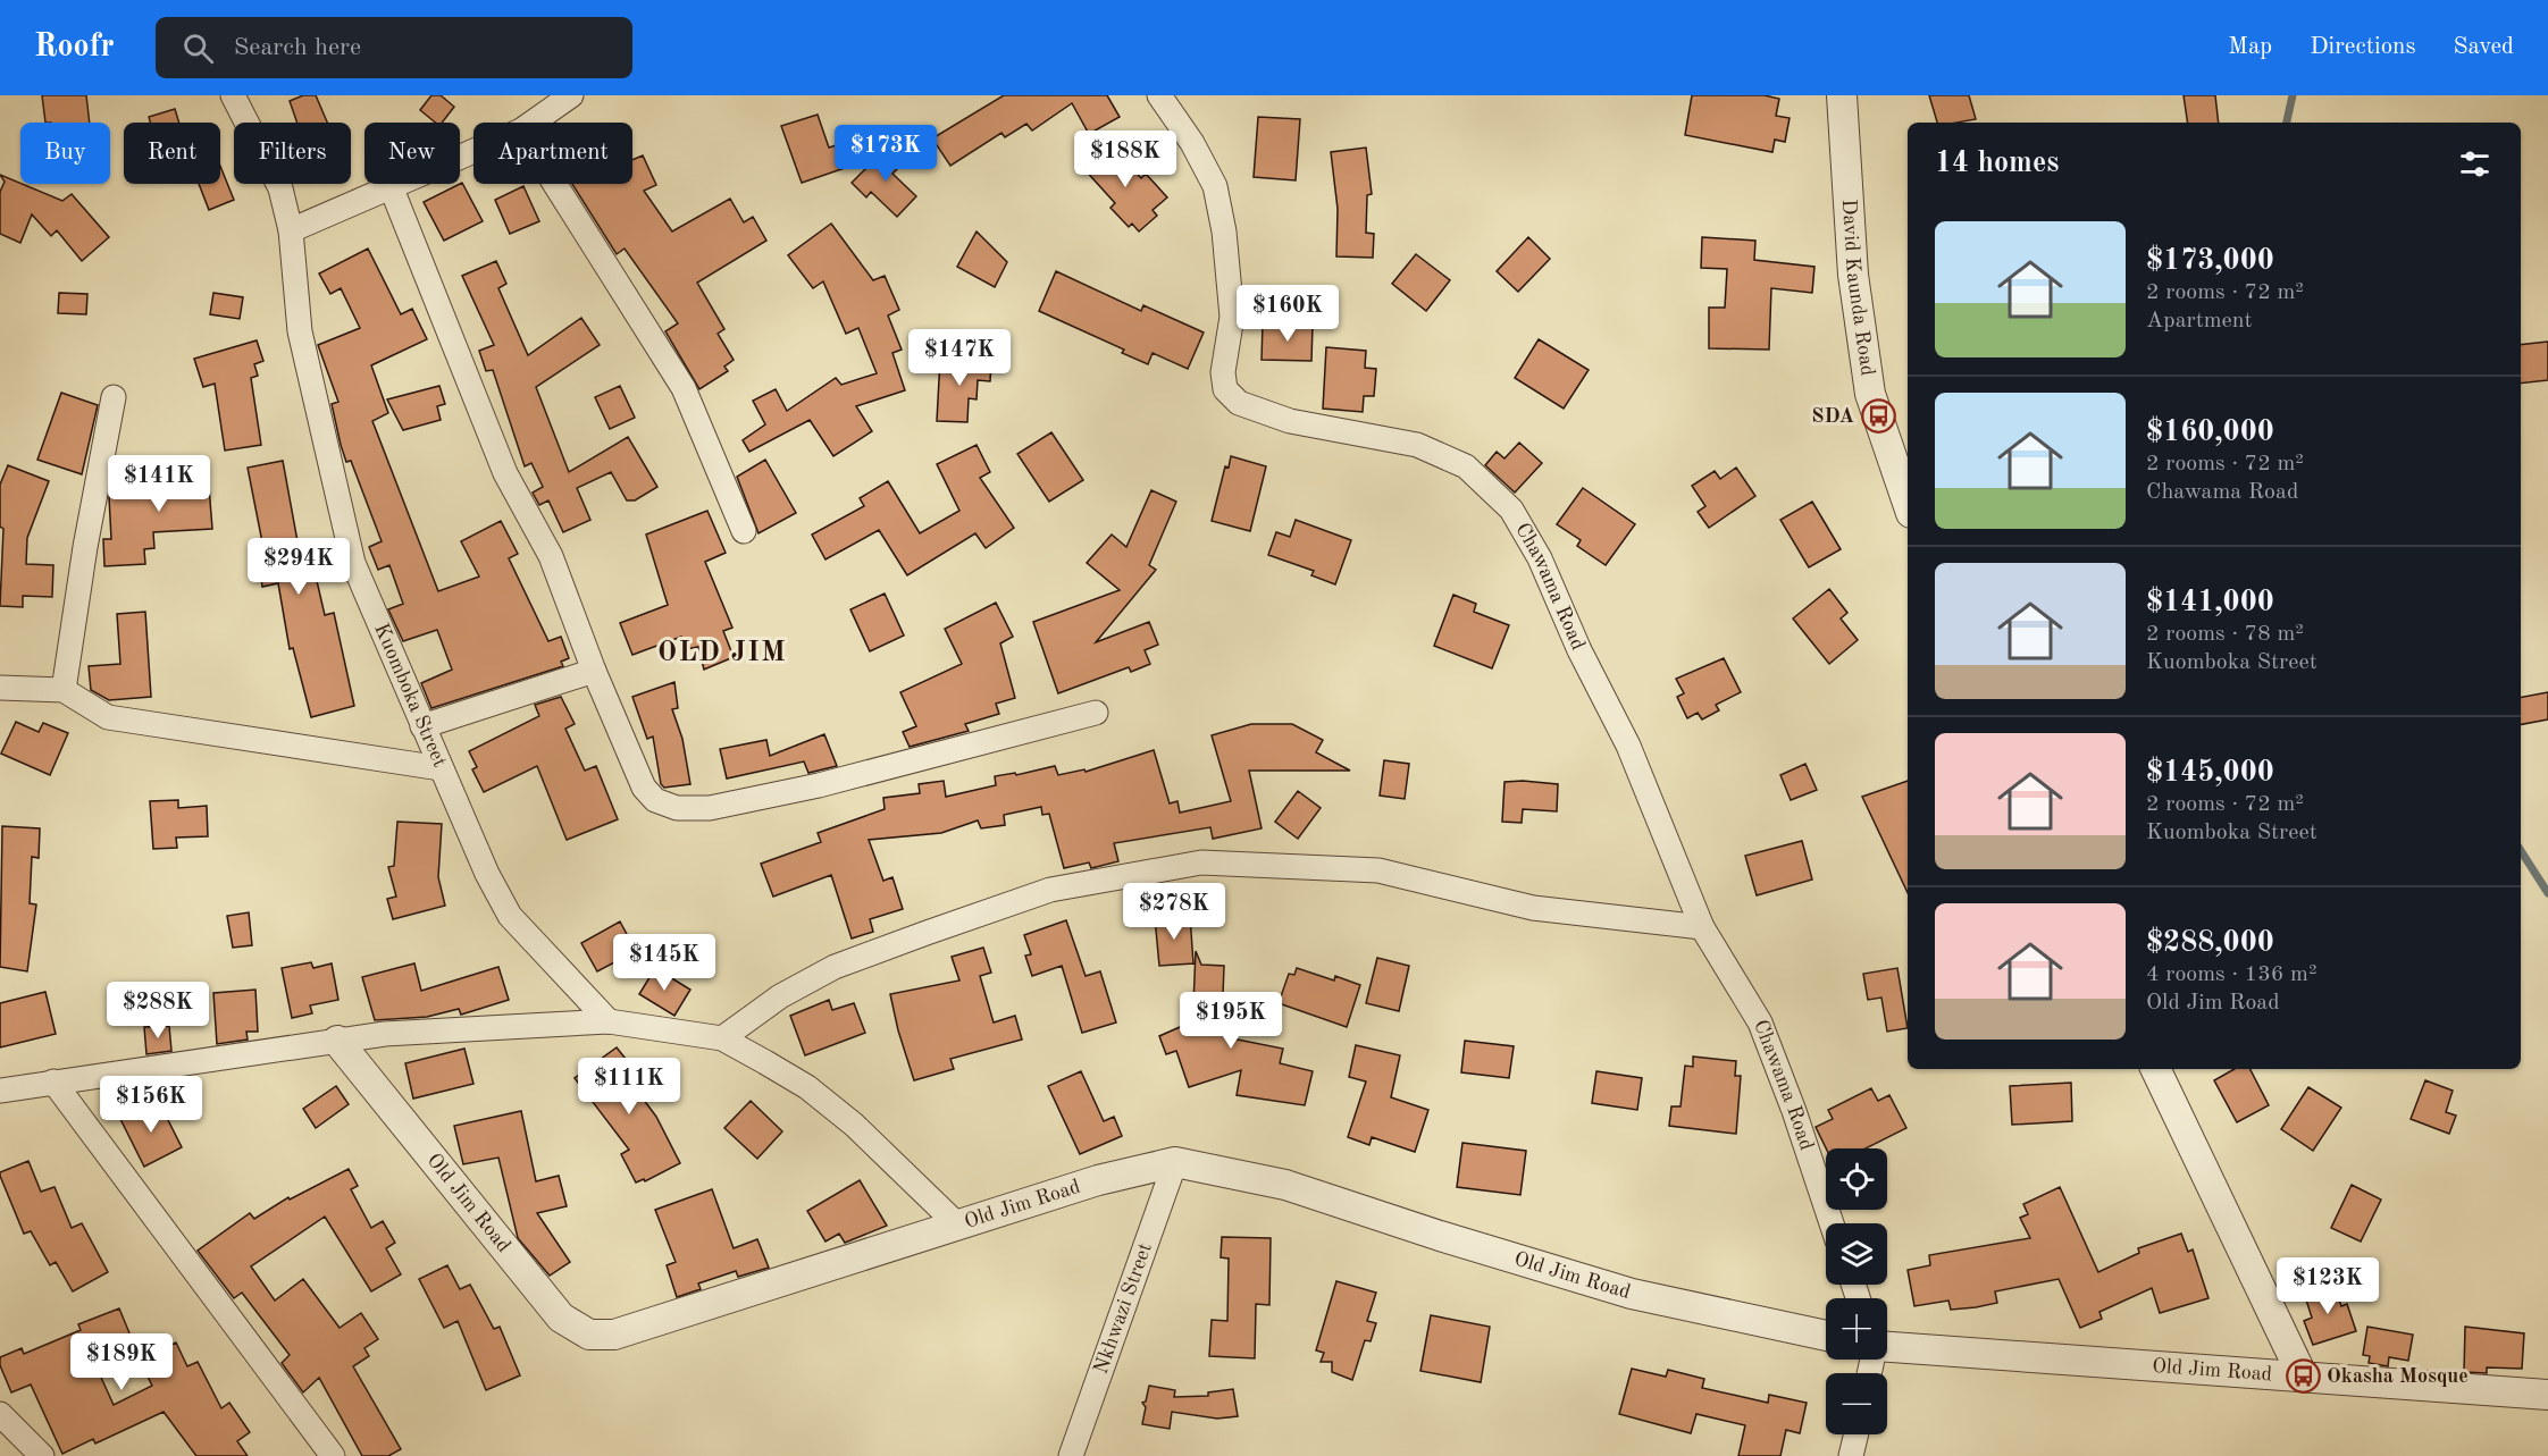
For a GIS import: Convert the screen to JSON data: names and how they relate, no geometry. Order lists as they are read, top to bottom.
{
  "streets": {
    "street": [
      "David Kaunda Road",
      "Chawama Road",
      "Kuomboka Street",
      "Old Jim Road",
      "Nkhwazi Street"
    ]
  },
  "crossings": [
    ["Old Jim Road", "Nkhwazi Street"]
  ],
  "districts": ["OLD JIM"],
  "places": {
    "bus stop": ["SDA", "Okasha Mosque"]
  },
  "page": {
    "header": "Roofr",
    "search": "Search here",
    "nav": ["Map", "Directions", "Saved"],
    "chip": [
      "Buy",
      "Rent",
      "Filters",
      "New",
      "Apartment"
    ],
    "heading": "14 homes",
    "price": [
      "$173K",
      "$188K",
      "$160K",
      "$147K",
      "$141K",
      "$294K",
      "$278K",
      "$145K",
      "$288K",
      "$195K",
      "$111K",
      "$156K",
      "$123K",
      "$189K"
    ],
    "list": [
      {
        "name": "$173,000",
        "note": "2 rooms · 72 m² · Apartment"
      },
      {
        "name": "$160,000",
        "note": "2 rooms · 72 m² · Chawama Road"
      },
      {
        "name": "$141,000",
        "note": "2 rooms · 78 m² · Kuomboka Street"
      },
      {
        "name": "$145,000",
        "note": "2 rooms · 72 m² · Kuomboka Street"
      },
      {
        "name": "$288,000",
        "note": "4 rooms · 136 m² · Old Jim Road"
      }
    ],
    "map_buttons": ["+", "−"]
  }
}
